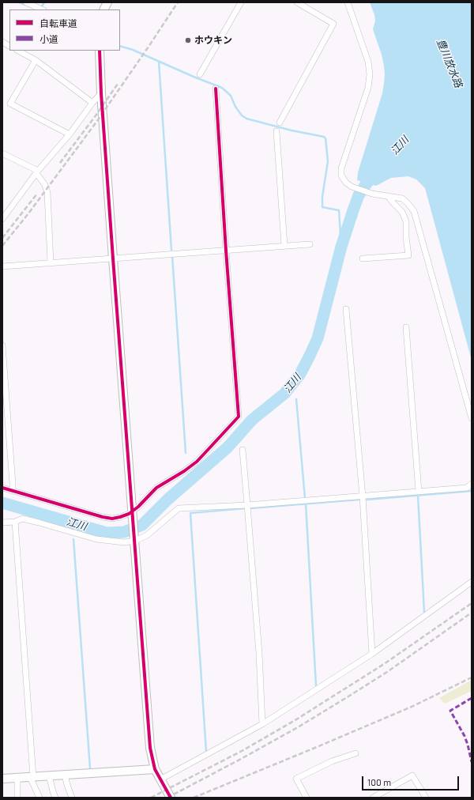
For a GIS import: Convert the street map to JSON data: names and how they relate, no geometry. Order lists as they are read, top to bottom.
{
  "water": ["豊川放水路", "江川"],
  "places": ["ホウキン"],
  "legend": ["自転車道", "小道"],
  "scale_bar": "100 m"
}
